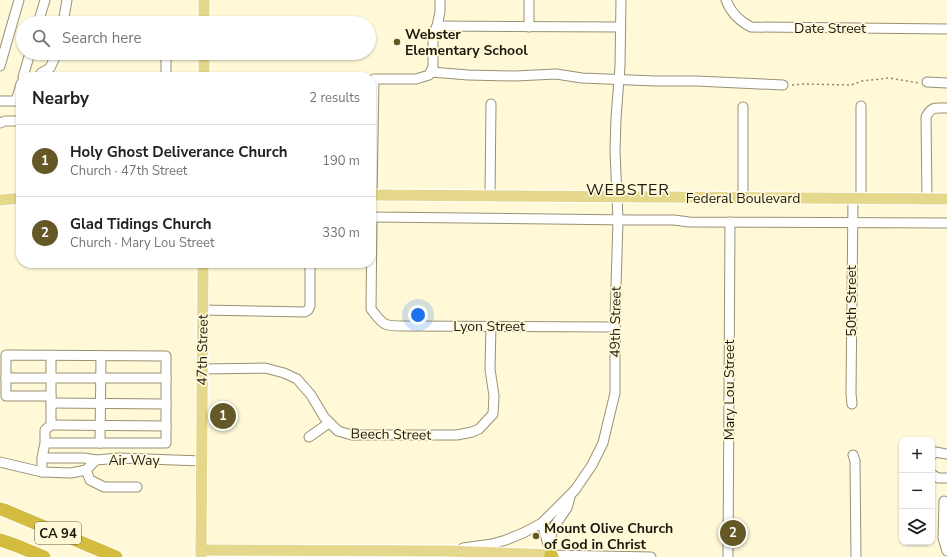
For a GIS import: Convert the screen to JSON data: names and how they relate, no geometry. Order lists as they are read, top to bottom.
{
  "streets": {
    "highway": ["CA 94"],
    "main road": ["Federal Boulevard", "47th Street"],
    "street": [
      "Date Street",
      "50th Street",
      "49th Street",
      "Lyon Street",
      "Mary Lou Street",
      "Beech Street",
      "Air Way"
    ]
  },
  "crossings": [
    ["Federal Boulevard", "50th Street"],
    ["Federal Boulevard", "49th Street"],
    ["49th Street", "Lyon Street"],
    ["Lyon Street", "Beech Street"],
    ["47th Street", "Beech Street"],
    ["47th Street", "Air Way"]
  ],
  "districts": ["WEBSTER"],
  "places": ["Webster Elementary School", "Mount Olive Church of God in Christ"],
  "page": {
    "search": "Search here",
    "heading": ["Nearby", "2 results"],
    "list": [
      {
        "mark": "1",
        "name": "Holy Ghost Deliverance Church",
        "note": "Church · 47th Street",
        "value": "190 m"
      },
      {
        "mark": "2",
        "name": "Glad Tidings Church",
        "note": "Church · Mary Lou Street",
        "value": "330 m"
      }
    ],
    "pins": ["1", "2"],
    "map_buttons": ["+", "−"]
  }
}
